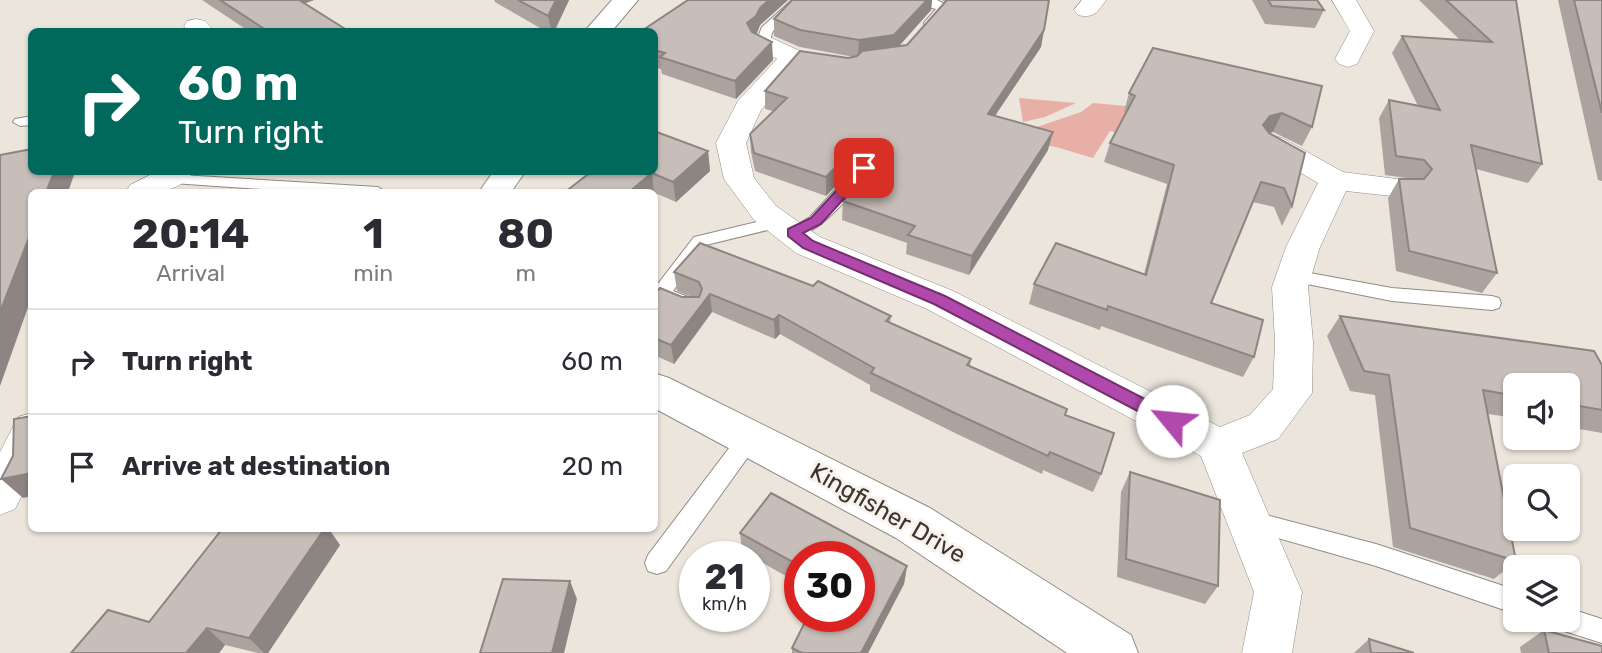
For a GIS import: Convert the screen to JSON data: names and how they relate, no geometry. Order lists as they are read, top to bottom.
{
  "streets": {
    "street": ["Kingfisher Drive"]
  },
  "page": {
    "turn": ["60 m", "Turn right"],
    "eta": [
      "20:14",
      "Arrival",
      "1",
      "min",
      "80",
      "m"
    ],
    "list": [
      {
        "name": "Turn right",
        "value": "60 m"
      },
      {
        "name": "Arrive at destination",
        "value": "20 m"
      }
    ],
    "speed": "21 km/h",
    "limit": "30"
  }
}
